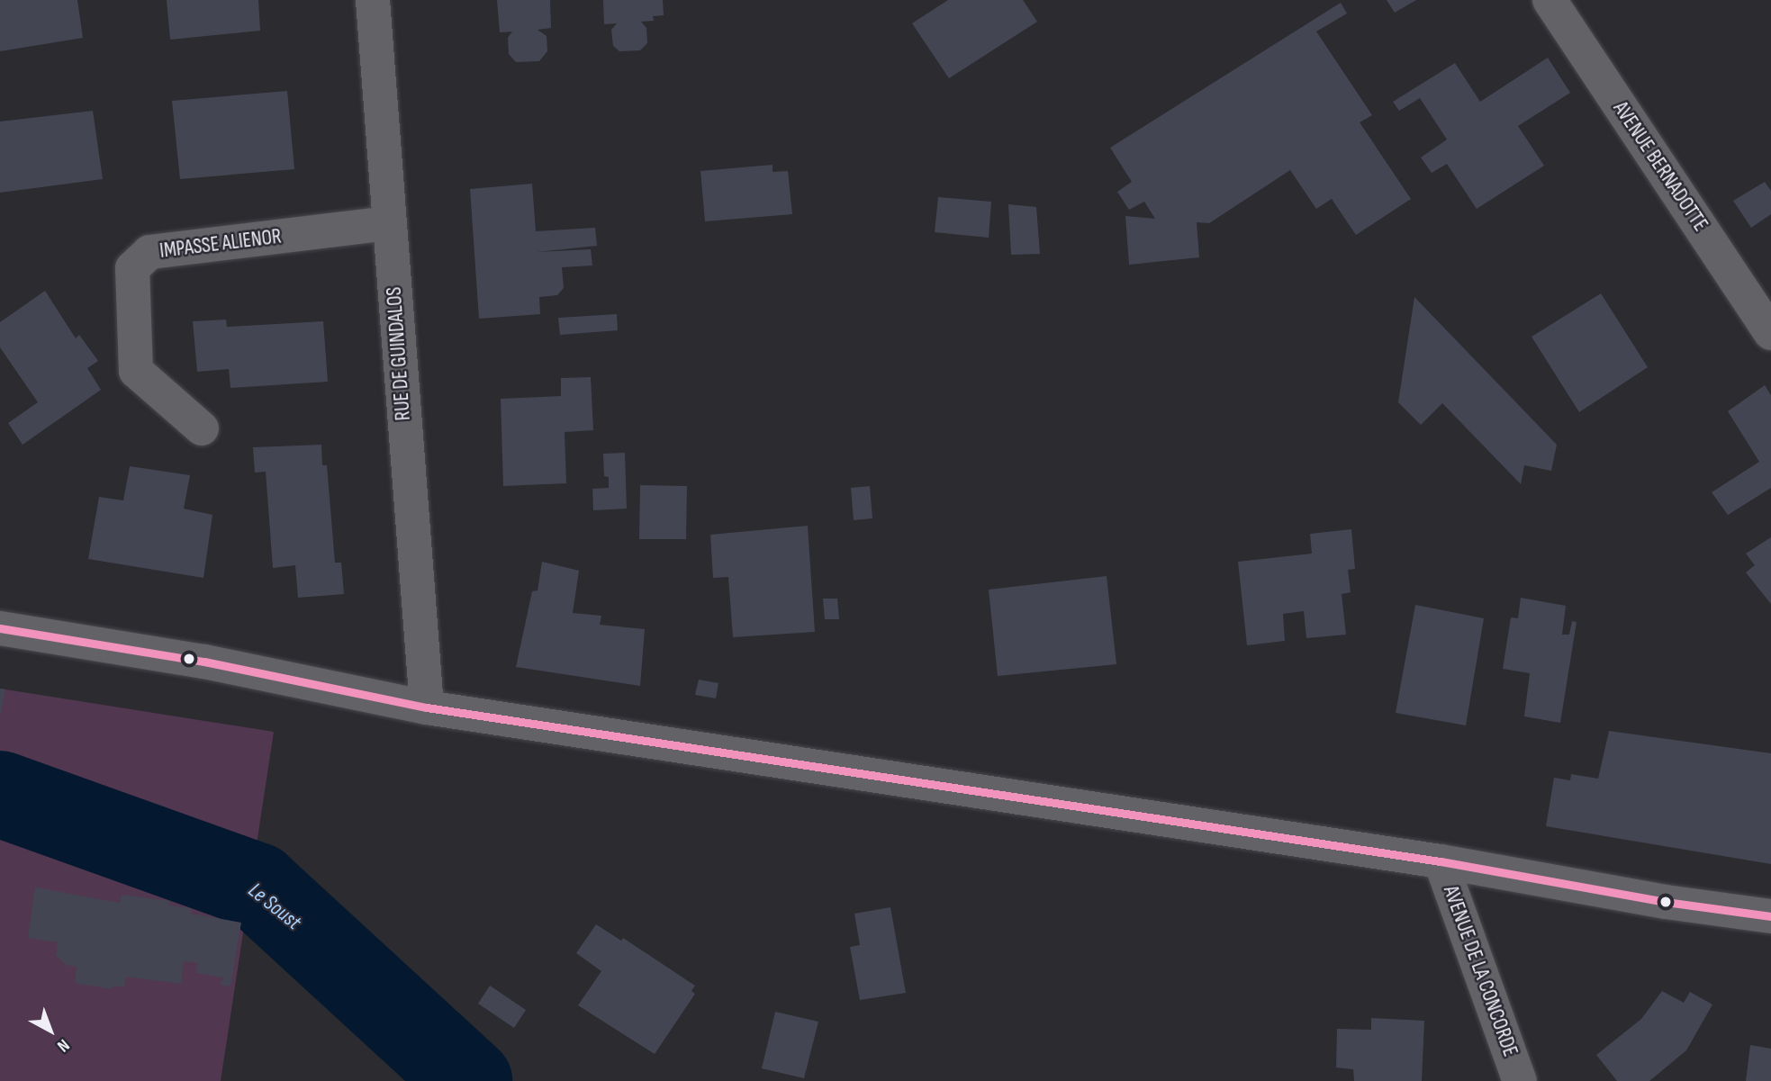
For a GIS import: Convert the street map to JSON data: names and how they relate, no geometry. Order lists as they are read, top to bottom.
{
  "streets": {
    "street": [
      "AVENUE BERNADOTTE",
      "IMPASSE ALIENOR",
      "RUE DE GUINDALOS",
      "AVENUE DE LA CONCORDE"
    ]
  },
  "crossings": [
    ["IMPASSE ALIENOR", "RUE DE GUINDALOS"]
  ],
  "water": ["Le Soust"],
  "north": "bottom right"
}
